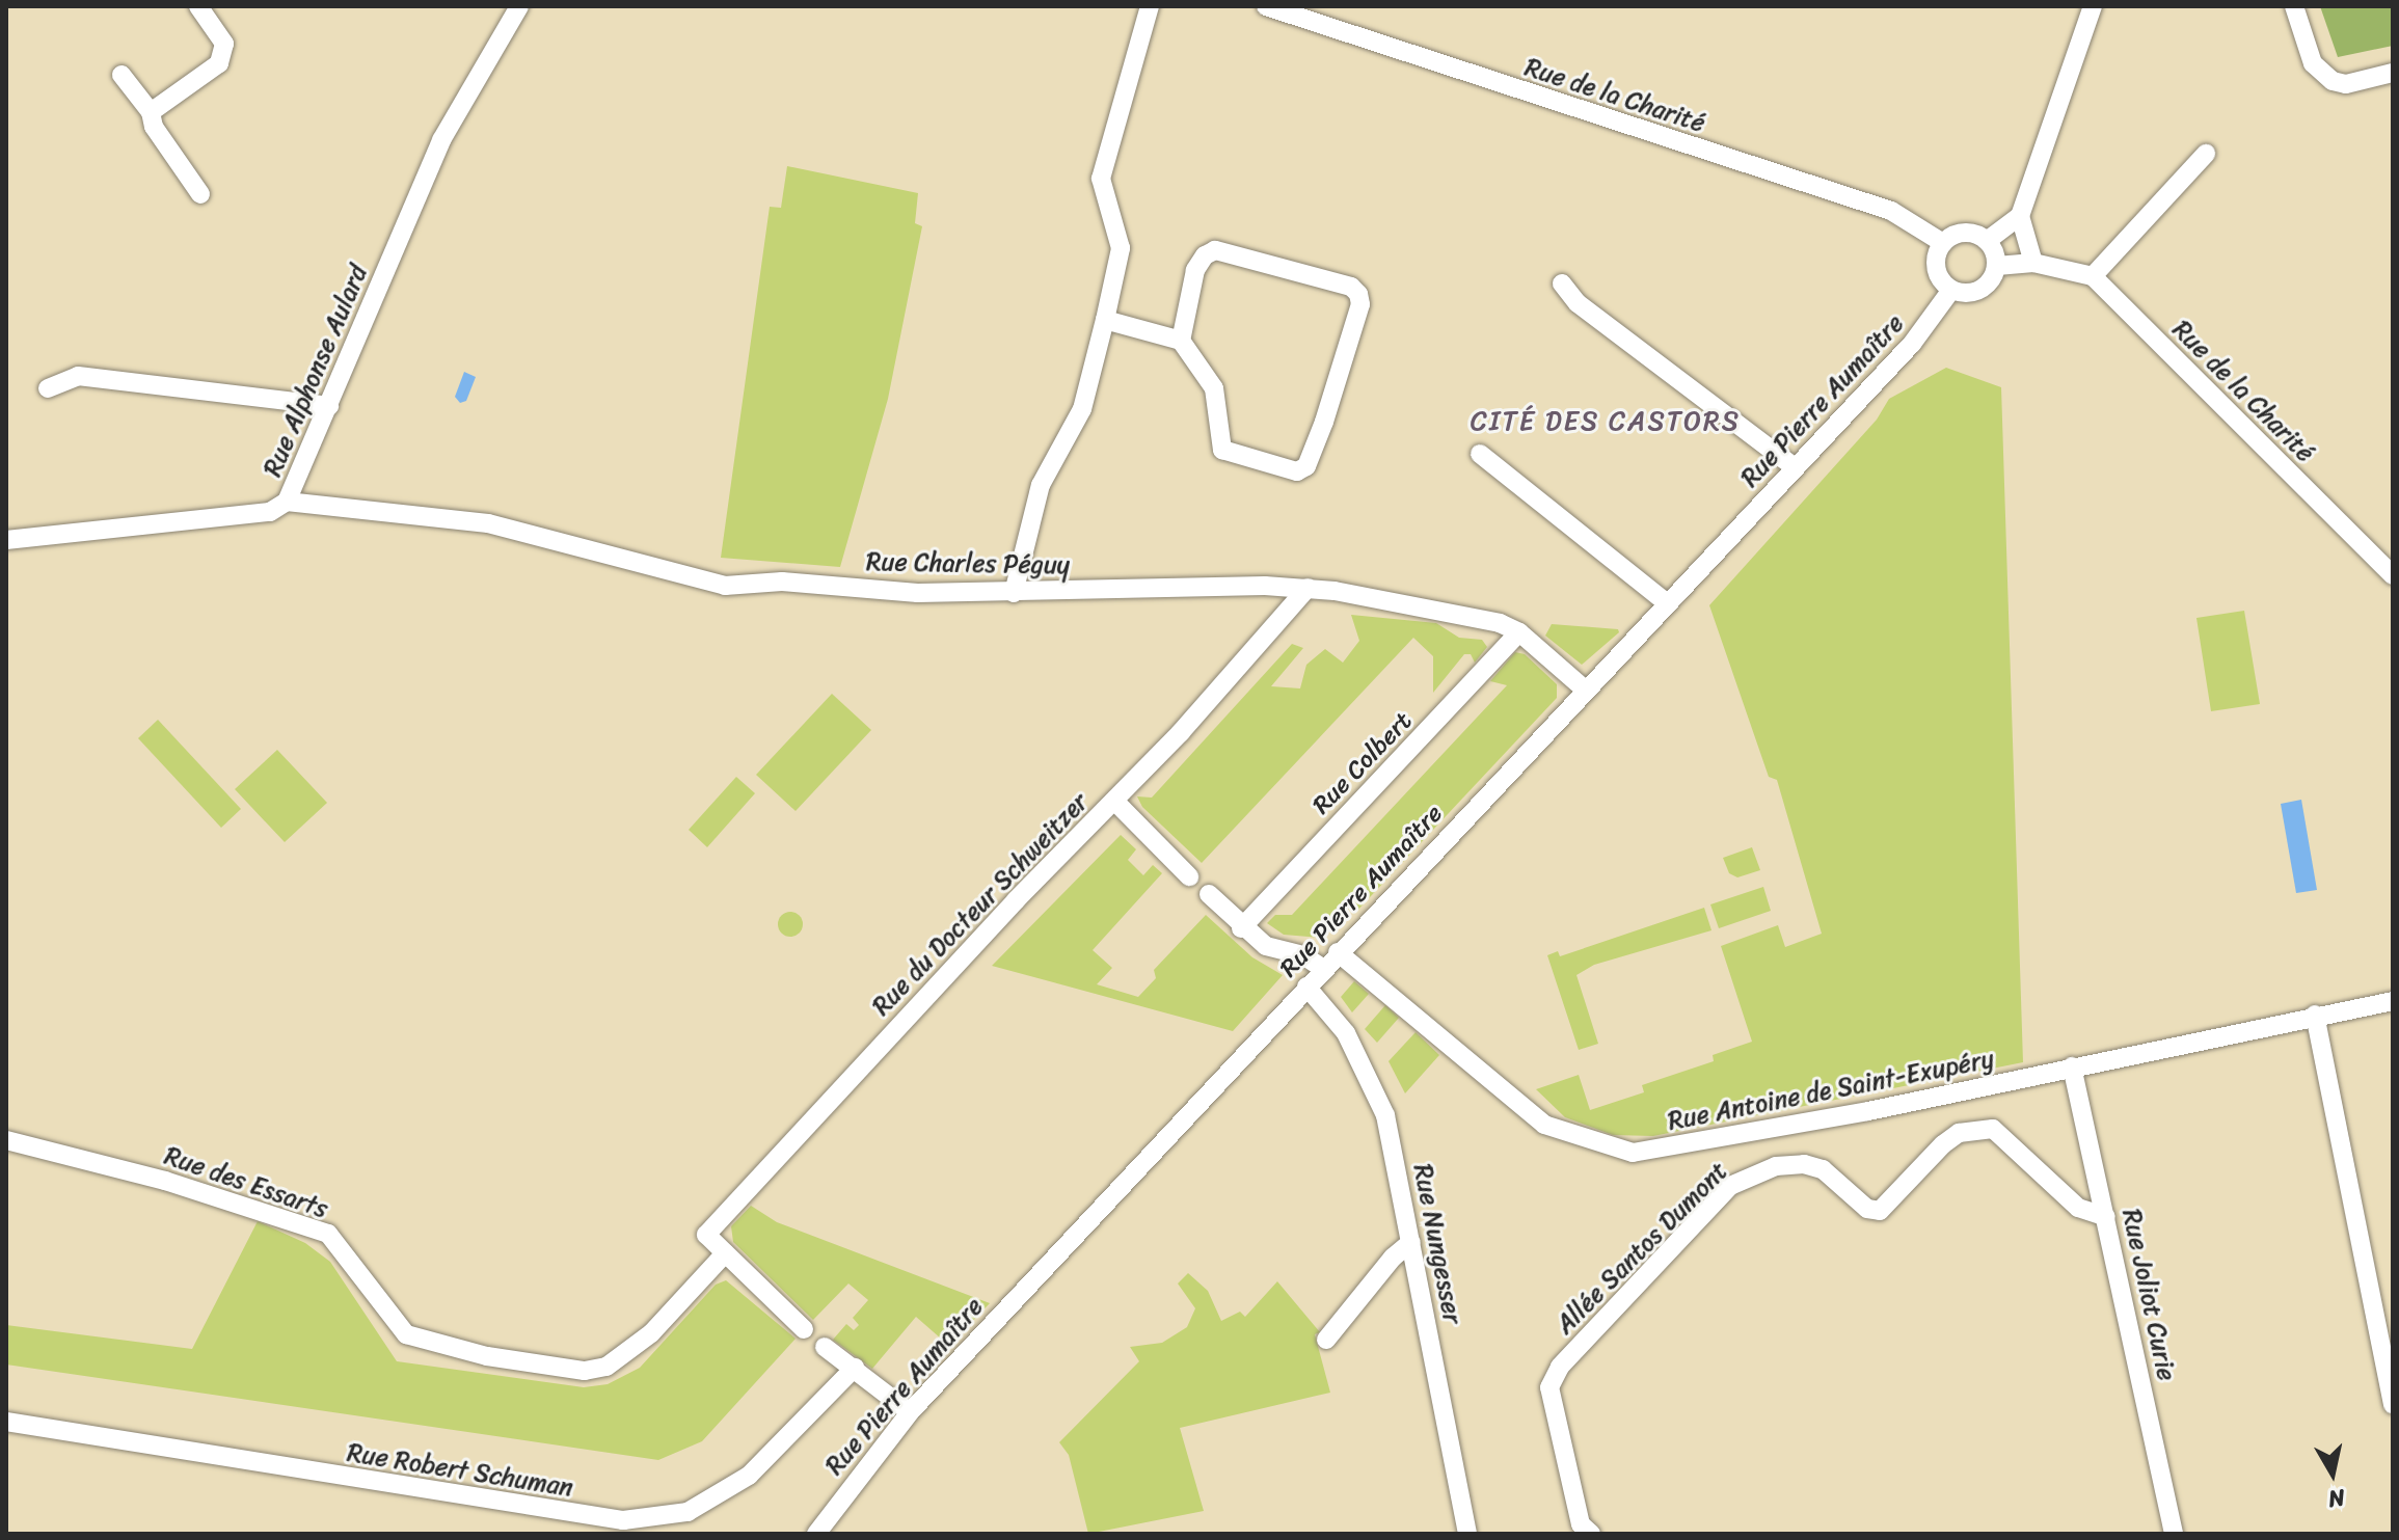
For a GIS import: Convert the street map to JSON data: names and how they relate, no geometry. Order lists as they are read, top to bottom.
{
  "streets": {
    "street": [
      "Rue de la Charité",
      "Rue Alphonse Aulard",
      "Rue Pierre Aumaître",
      "Rue Charles Péguy",
      "Rue Colbert",
      "Rue du Docteur Schweitzer",
      "Rue Antoine de Saint-Exupéry",
      "Rue des Essarts",
      "Rue Nungesser",
      "Allée Santos Dumont",
      "Rue Joliot Curie",
      "Rue Robert Schuman"
    ]
  },
  "crossings": [
    ["Rue de la Charité", "Rue Pierre Aumaître"],
    ["Rue Alphonse Aulard", "Rue Charles Péguy"],
    ["Rue Pierre Aumaître", "Rue Charles Péguy"],
    ["Rue Pierre Aumaître", "Rue Antoine de Saint-Exupéry"],
    ["Rue Pierre Aumaître", "Rue Nungesser"],
    ["Rue Charles Péguy", "Rue Colbert"],
    ["Rue Charles Péguy", "Rue du Docteur Schweitzer"],
    ["Rue du Docteur Schweitzer", "Rue des Essarts"],
    ["Rue Antoine de Saint-Exupéry", "Rue Joliot Curie"],
    ["Allée Santos Dumont", "Rue Joliot Curie"]
  ],
  "districts": ["CITÉ DES CASTORS"],
  "north": "bottom"
}
